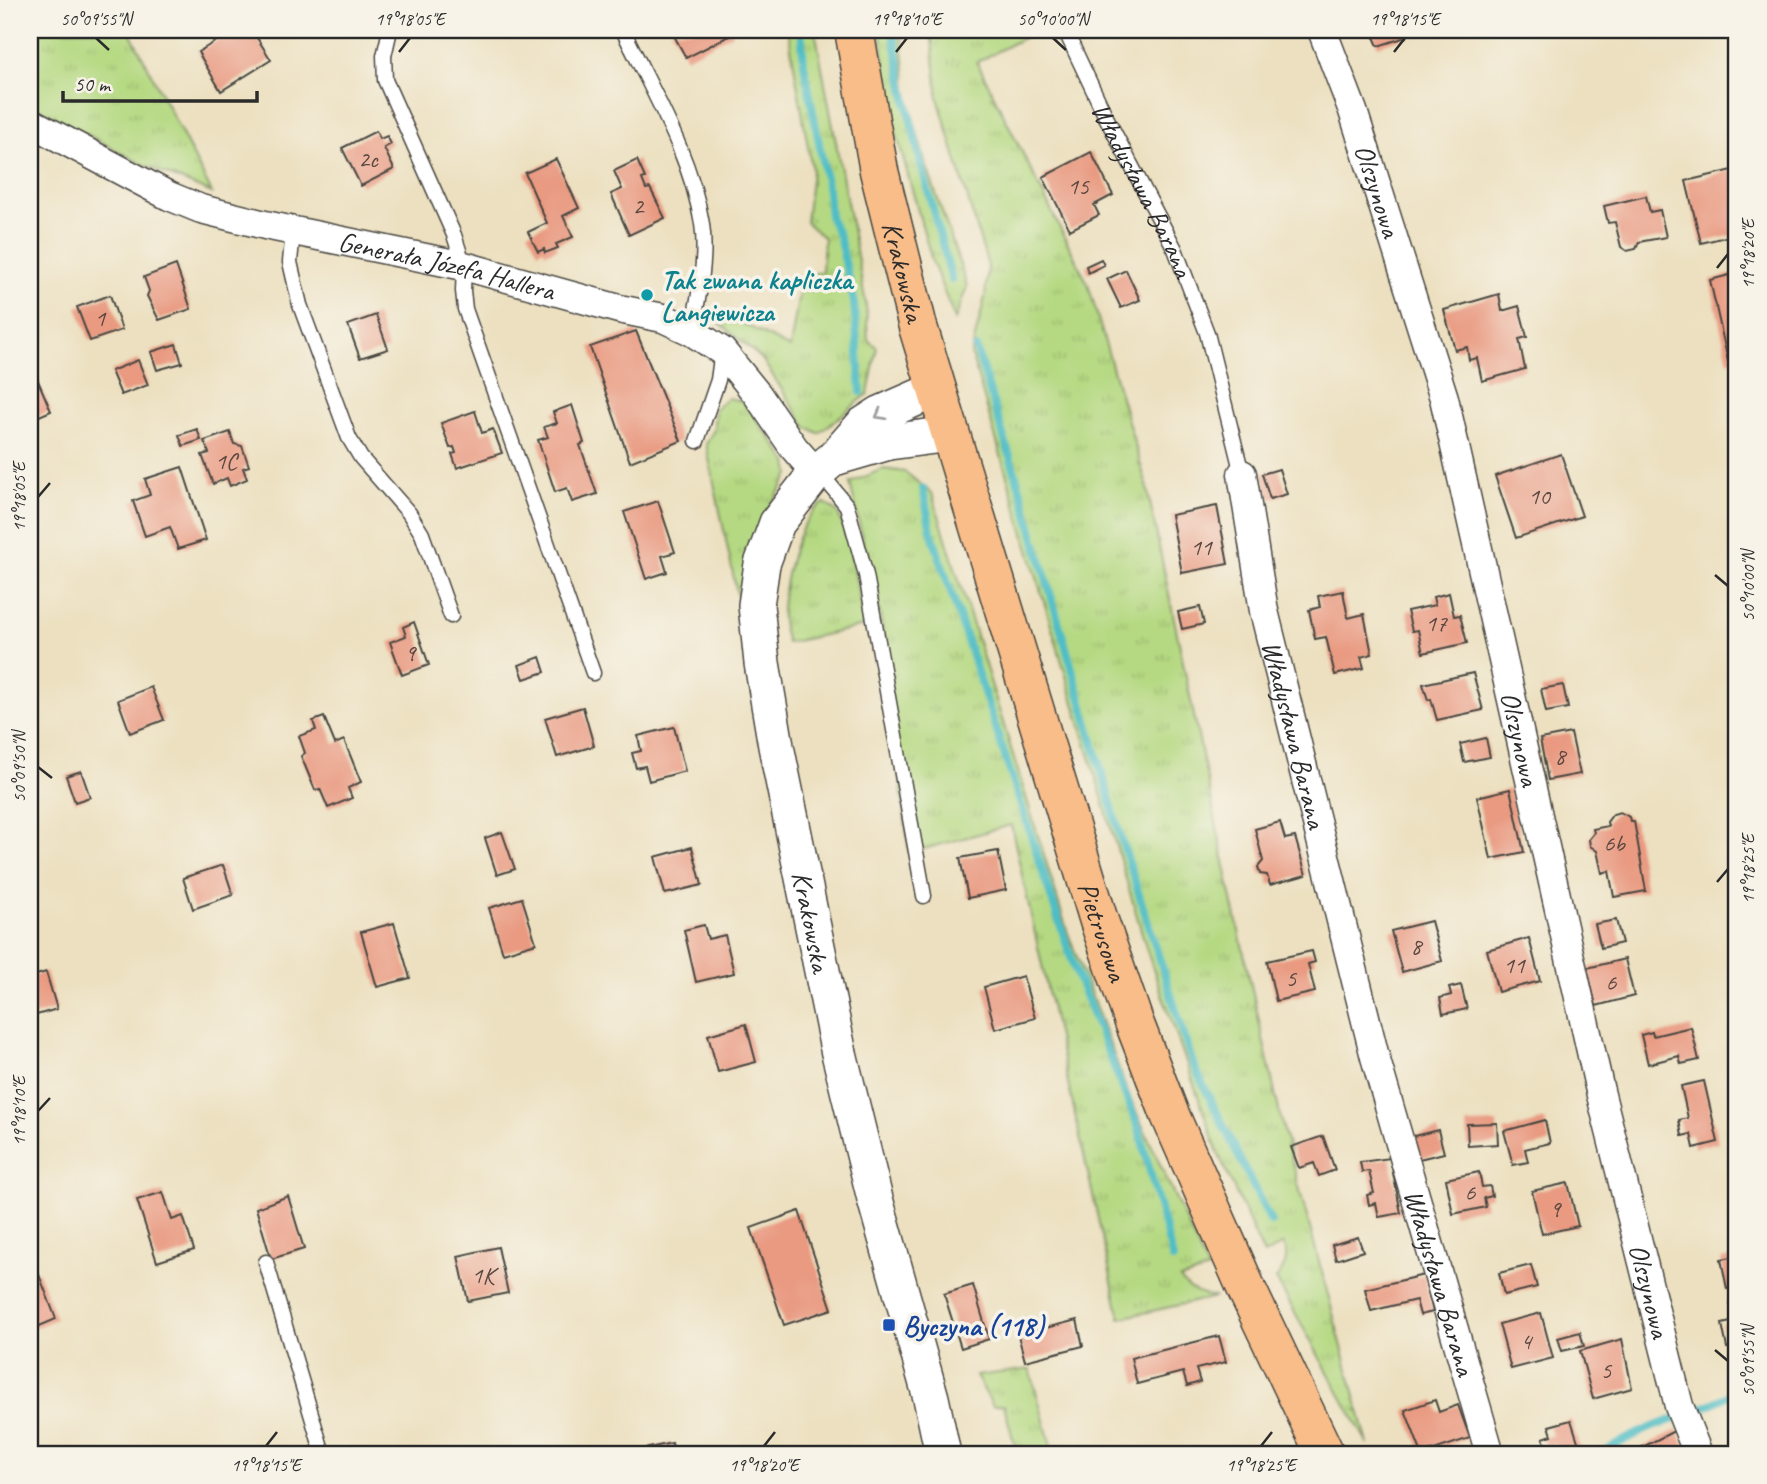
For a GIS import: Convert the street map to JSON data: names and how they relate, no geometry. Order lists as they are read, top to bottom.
{
  "streets": {
    "main road": ["Krakowska", "Pietrusowa"],
    "street": ["Władysława Barana", "Olszynowa", "Generała Józefa Hallera"]
  },
  "crossings": [
    ["Generała Józefa Hallera", "Krakowska"],
    ["Krakowska", "Pietrusowa"]
  ],
  "places": {
    "other": ["Tak zwana kapliczka Langiewicza"],
    "transit": ["Byczyna (118)"]
  },
  "house_numbers": [
    "2c",
    "15",
    "2",
    "1",
    "1C",
    "10",
    "11",
    "17",
    "9",
    "8",
    "6b",
    "8",
    "11",
    "5",
    "6",
    "6",
    "9",
    "1K",
    "4",
    "5"
  ],
  "scale_bar": "50 m",
  "coordinates": [
    "50°09'55\"N",
    "19°18'05\"E",
    "19°18'10\"E",
    "50°10'00\"N",
    "19°18'15\"E",
    "19°18'20\"E",
    "50°09'50\"N",
    "19°18'25\"E"
  ]
}
